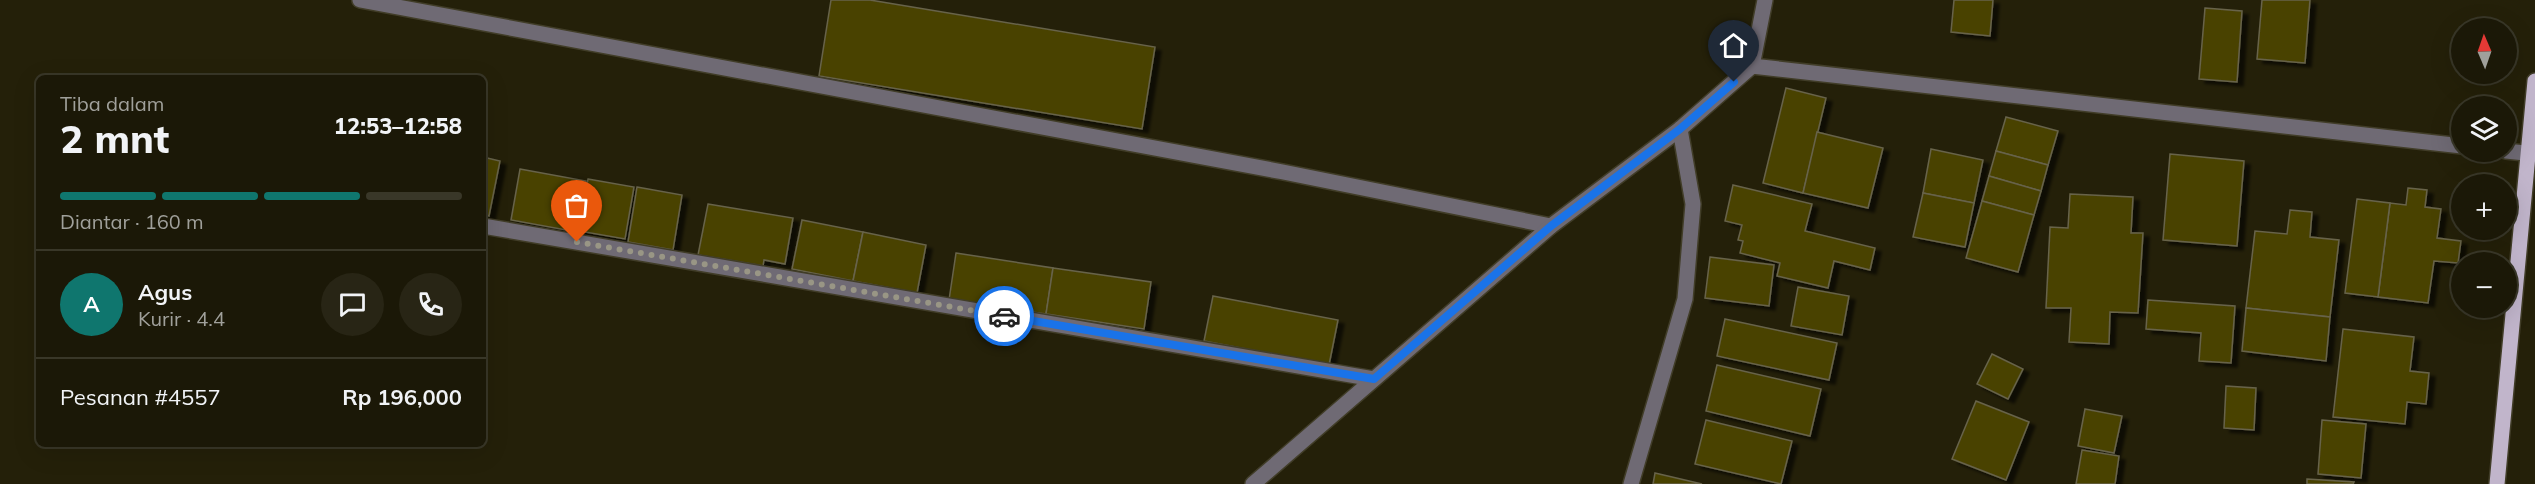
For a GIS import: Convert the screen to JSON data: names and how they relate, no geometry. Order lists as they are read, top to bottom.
{
  "north": "top",
  "page": {
    "map_buttons": ["+", "−"],
    "heading": ["2 mnt", "Tiba dalam", "12:53–12:58"],
    "panel": [
      "Agus",
      "Kurir · 4.4",
      "Pesanan #4557",
      "Rp 196,000"
    ],
    "bar": "Diantar · 160 m",
    "round": "A"
  }
}
